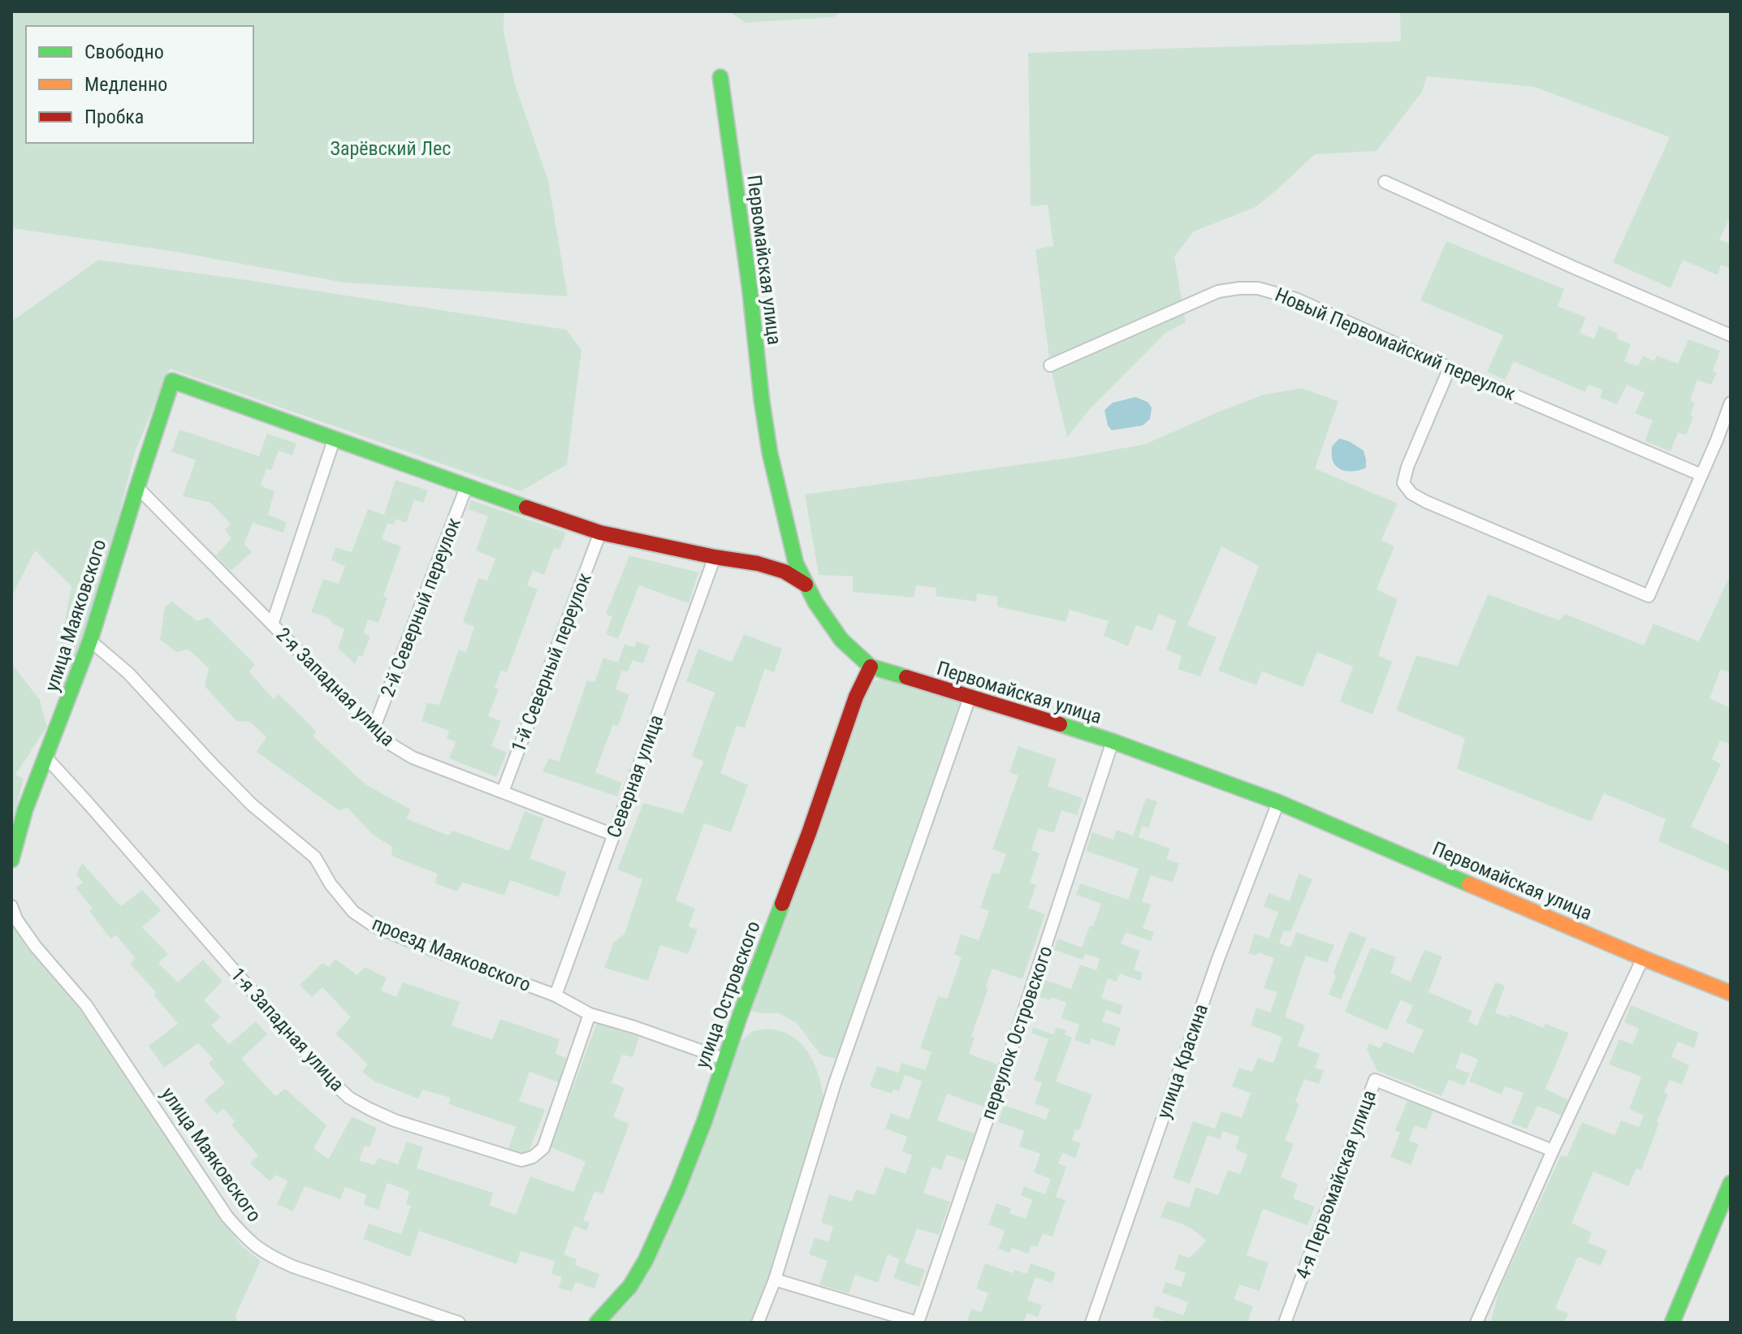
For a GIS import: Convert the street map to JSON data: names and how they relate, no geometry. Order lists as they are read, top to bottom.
{
  "streets": {
    "street": [
      "Первомайская улица",
      "Новый Первомайский переулок",
      "2-й Северный переулок",
      "улица Маяковского",
      "1-й Северный переулок",
      "2-я Западная улица",
      "Северная улица",
      "проезд Маяковского",
      "улица Островского",
      "1-я Западная улица",
      "переулок Островского",
      "улица Красина",
      "4-я Первомайская улица"
    ]
  },
  "crossings": [
    ["Первомайская улица", "улица Островского"],
    ["Первомайская улица", "переулок Островского"],
    ["Первомайская улица", "улица Красина"],
    ["2-й Северный переулок", "2-я Западная улица"],
    ["улица Маяковского", "2-я Западная улица"],
    ["улица Маяковского", "проезд Маяковского"],
    ["улица Маяковского", "1-я Западная улица"],
    ["1-й Северный переулок", "2-я Западная улица"],
    ["2-я Западная улица", "Северная улица"],
    ["Северная улица", "проезд Маяковского"],
    ["проезд Маяковского", "улица Островского"],
    ["проезд Маяковского", "1-я Западная улица"]
  ],
  "parks": ["Зарёвский Лес"],
  "legend": ["Свободно", "Медленно", "Пробка"]
}
